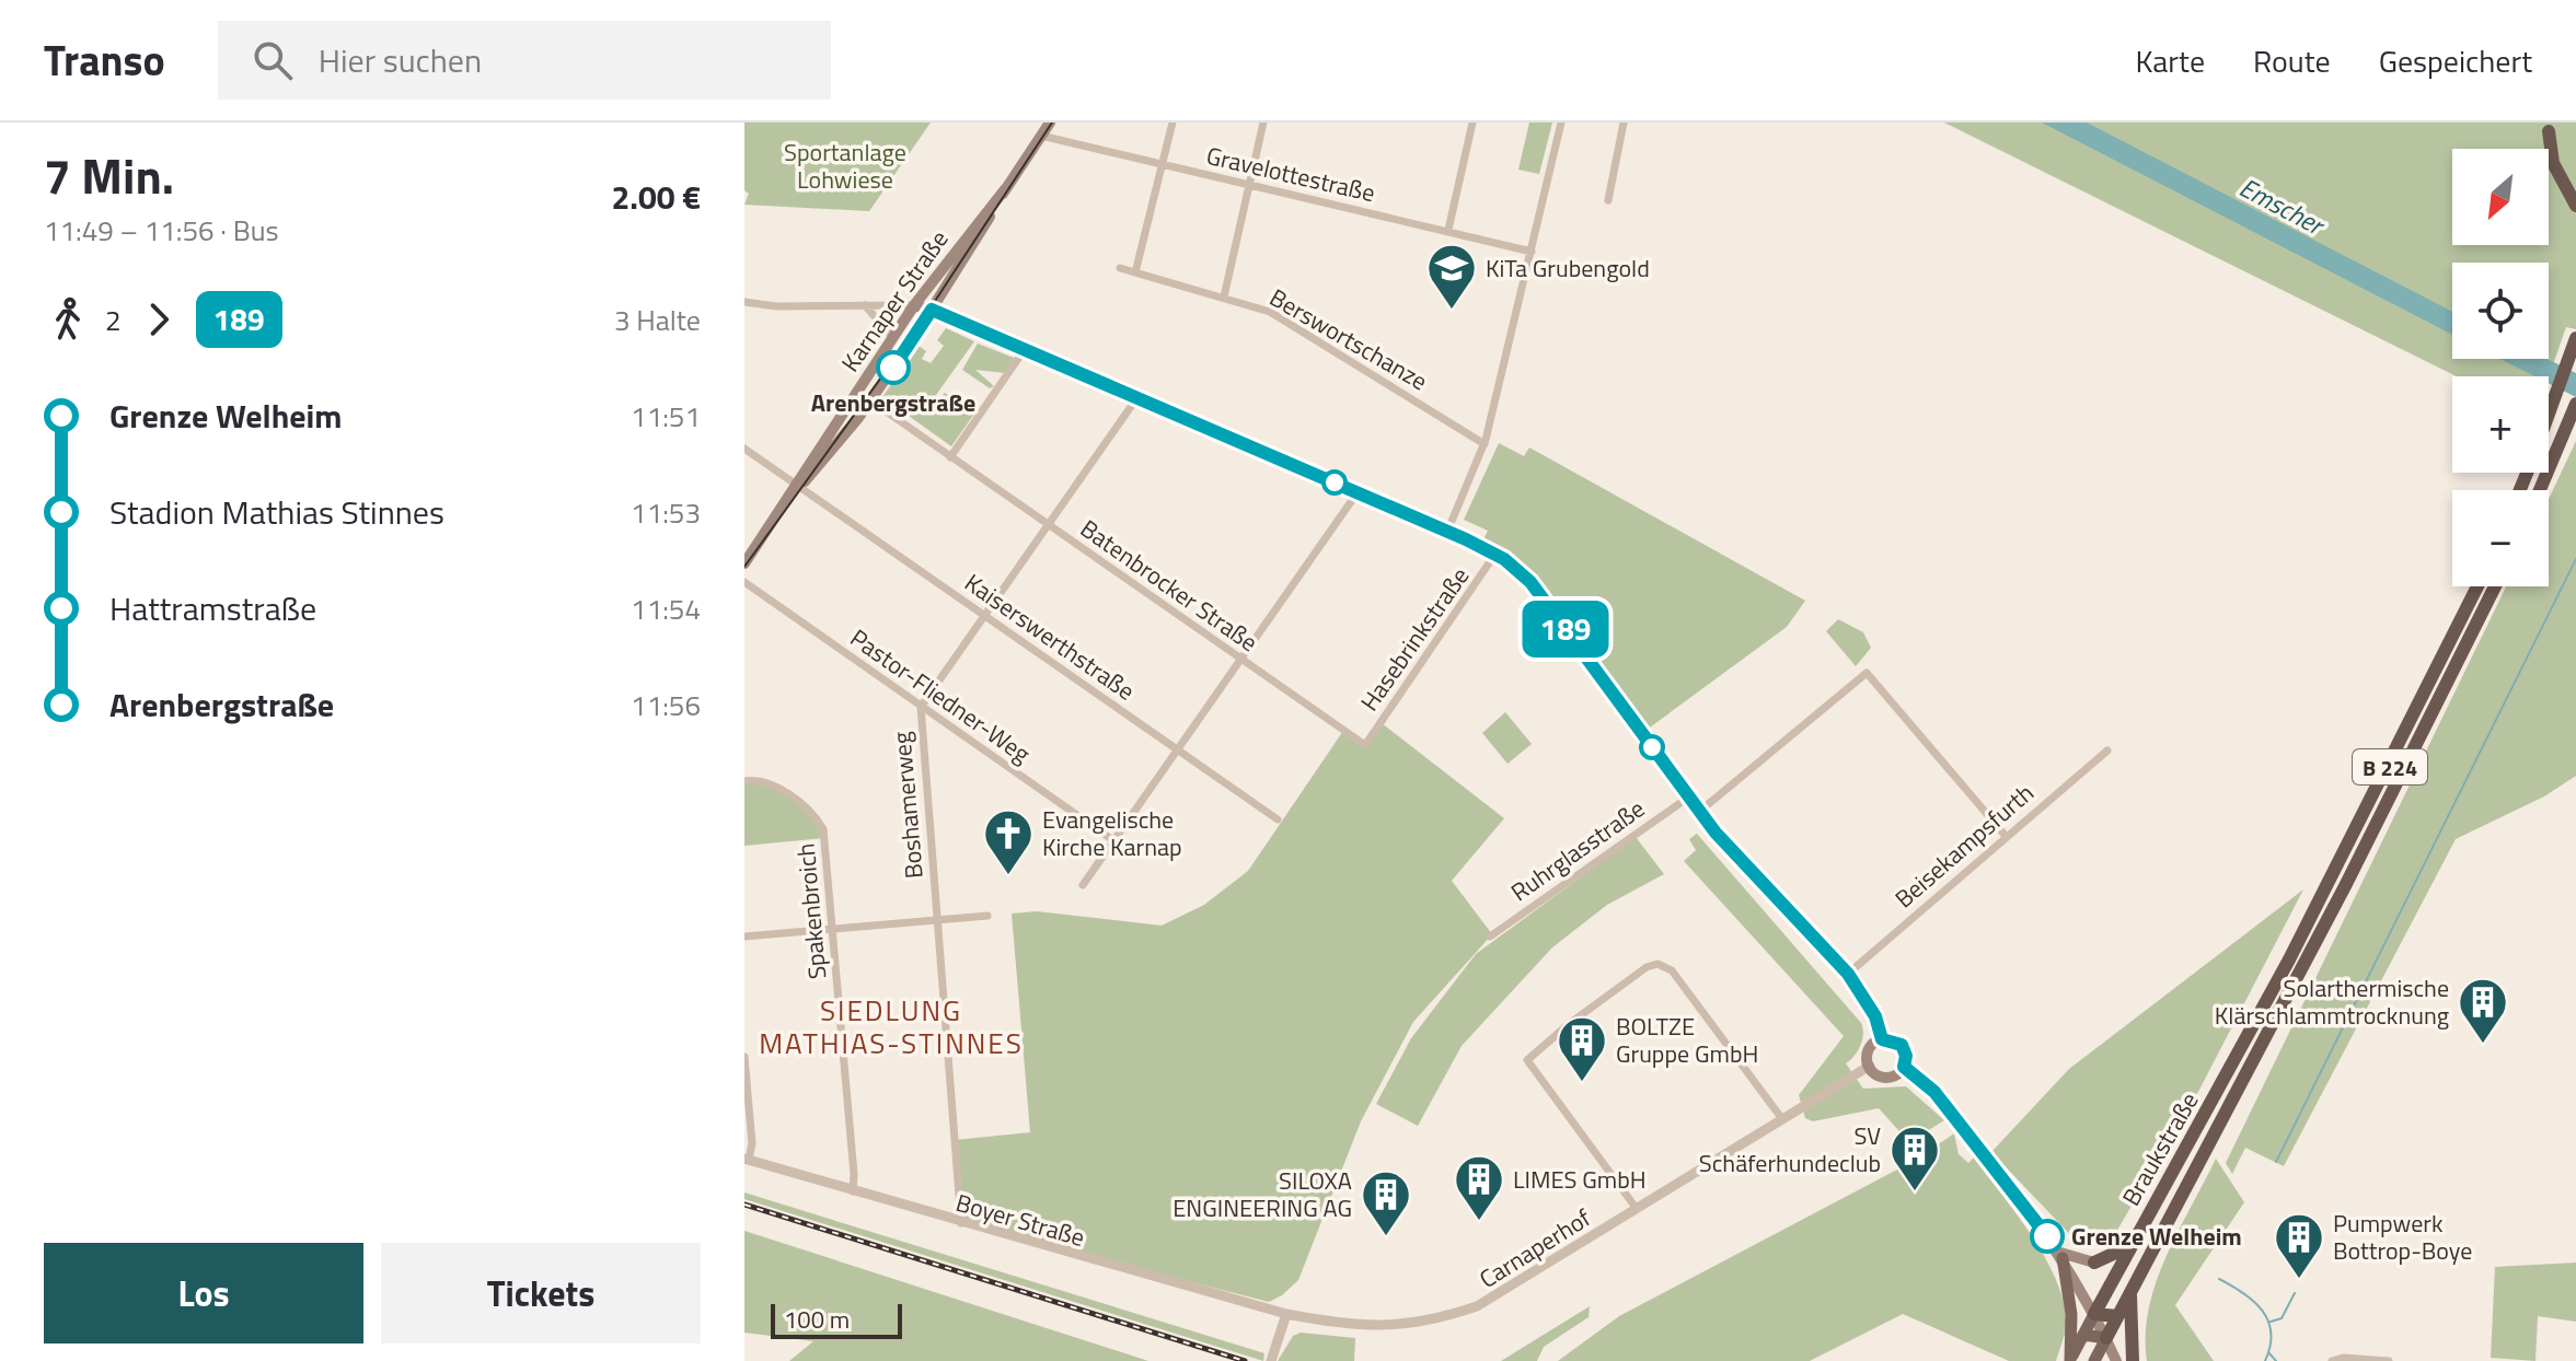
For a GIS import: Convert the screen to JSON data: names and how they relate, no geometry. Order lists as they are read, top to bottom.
{
  "streets": {
    "highway": ["B 224", "Braukstraße"],
    "main road": ["Karnaper Straße"],
    "street": [
      "Gravelottestraße",
      "Berswortschanze",
      "Batenbrocker Straße",
      "Kaiserswerthstraße",
      "Hasebrinkstraße",
      "Pastor-Fliedner-Weg",
      "Boshamerweg",
      "Beisekampsfurth",
      "Ruhrglasstraße",
      "Spakenbroich",
      "Boyer Straße",
      "Carnaperhof"
    ]
  },
  "crossings": [
    ["Gravelottestraße", "Karnaper Straße"],
    ["Karnaper Straße", "Batenbrocker Straße"],
    ["Karnaper Straße", "Kaiserswerthstraße"],
    ["Batenbrocker Straße", "Hasebrinkstraße"],
    ["Batenbrocker Straße", "Boshamerweg"],
    ["Kaiserswerthstraße", "Boshamerweg"],
    ["Pastor-Fliedner-Weg", "Boshamerweg"],
    ["Boshamerweg", "Boyer Straße"],
    ["Spakenbroich", "Boyer Straße"],
    ["Boyer Straße", "Carnaperhof"]
  ],
  "districts": ["SIEDLUNG MATHIAS-STINNES"],
  "water": ["Emscher"],
  "parks": ["Sportanlage Lohwiese"],
  "places": {
    "school or university": ["KiTa Grubengold"],
    "other": ["Arenbergstraße", "Grenze Welheim"],
    "church": ["Evangelische Kirche Karnap"],
    "building": [
      "Solarthermische Klärschlammtrocknung",
      "BOLTZE Gruppe GmbH",
      "SV Schäferhundeclub",
      "LIMES GmbH",
      "SILOXA ENGINEERING AG",
      "Pumpwerk Bottrop-Boye"
    ]
  },
  "lines": ["bus line 189"],
  "scale_bar": "100 m",
  "north": "bottom left",
  "page": {
    "header": "Transo",
    "search": "Hier suchen",
    "nav": ["Karte", "Route", "Gespeichert"],
    "heading": ["7 Min.", "11:49 – 11:56 · Bus", "2.00 €"],
    "on_map": "189",
    "map_buttons": ["+", "−"],
    "legs": ["2", "189", "3 Halte"],
    "list": [
      {
        "name": "Grenze Welheim",
        "value": "11:51"
      },
      {
        "name": "Stadion Mathias Stinnes",
        "value": "11:53"
      },
      {
        "name": "Hattramstraße",
        "value": "11:54"
      },
      {
        "name": "Arenbergstraße",
        "value": "11:56"
      }
    ],
    "buttons": ["Los", "Tickets"],
    "scale": "100 m"
  }
}
